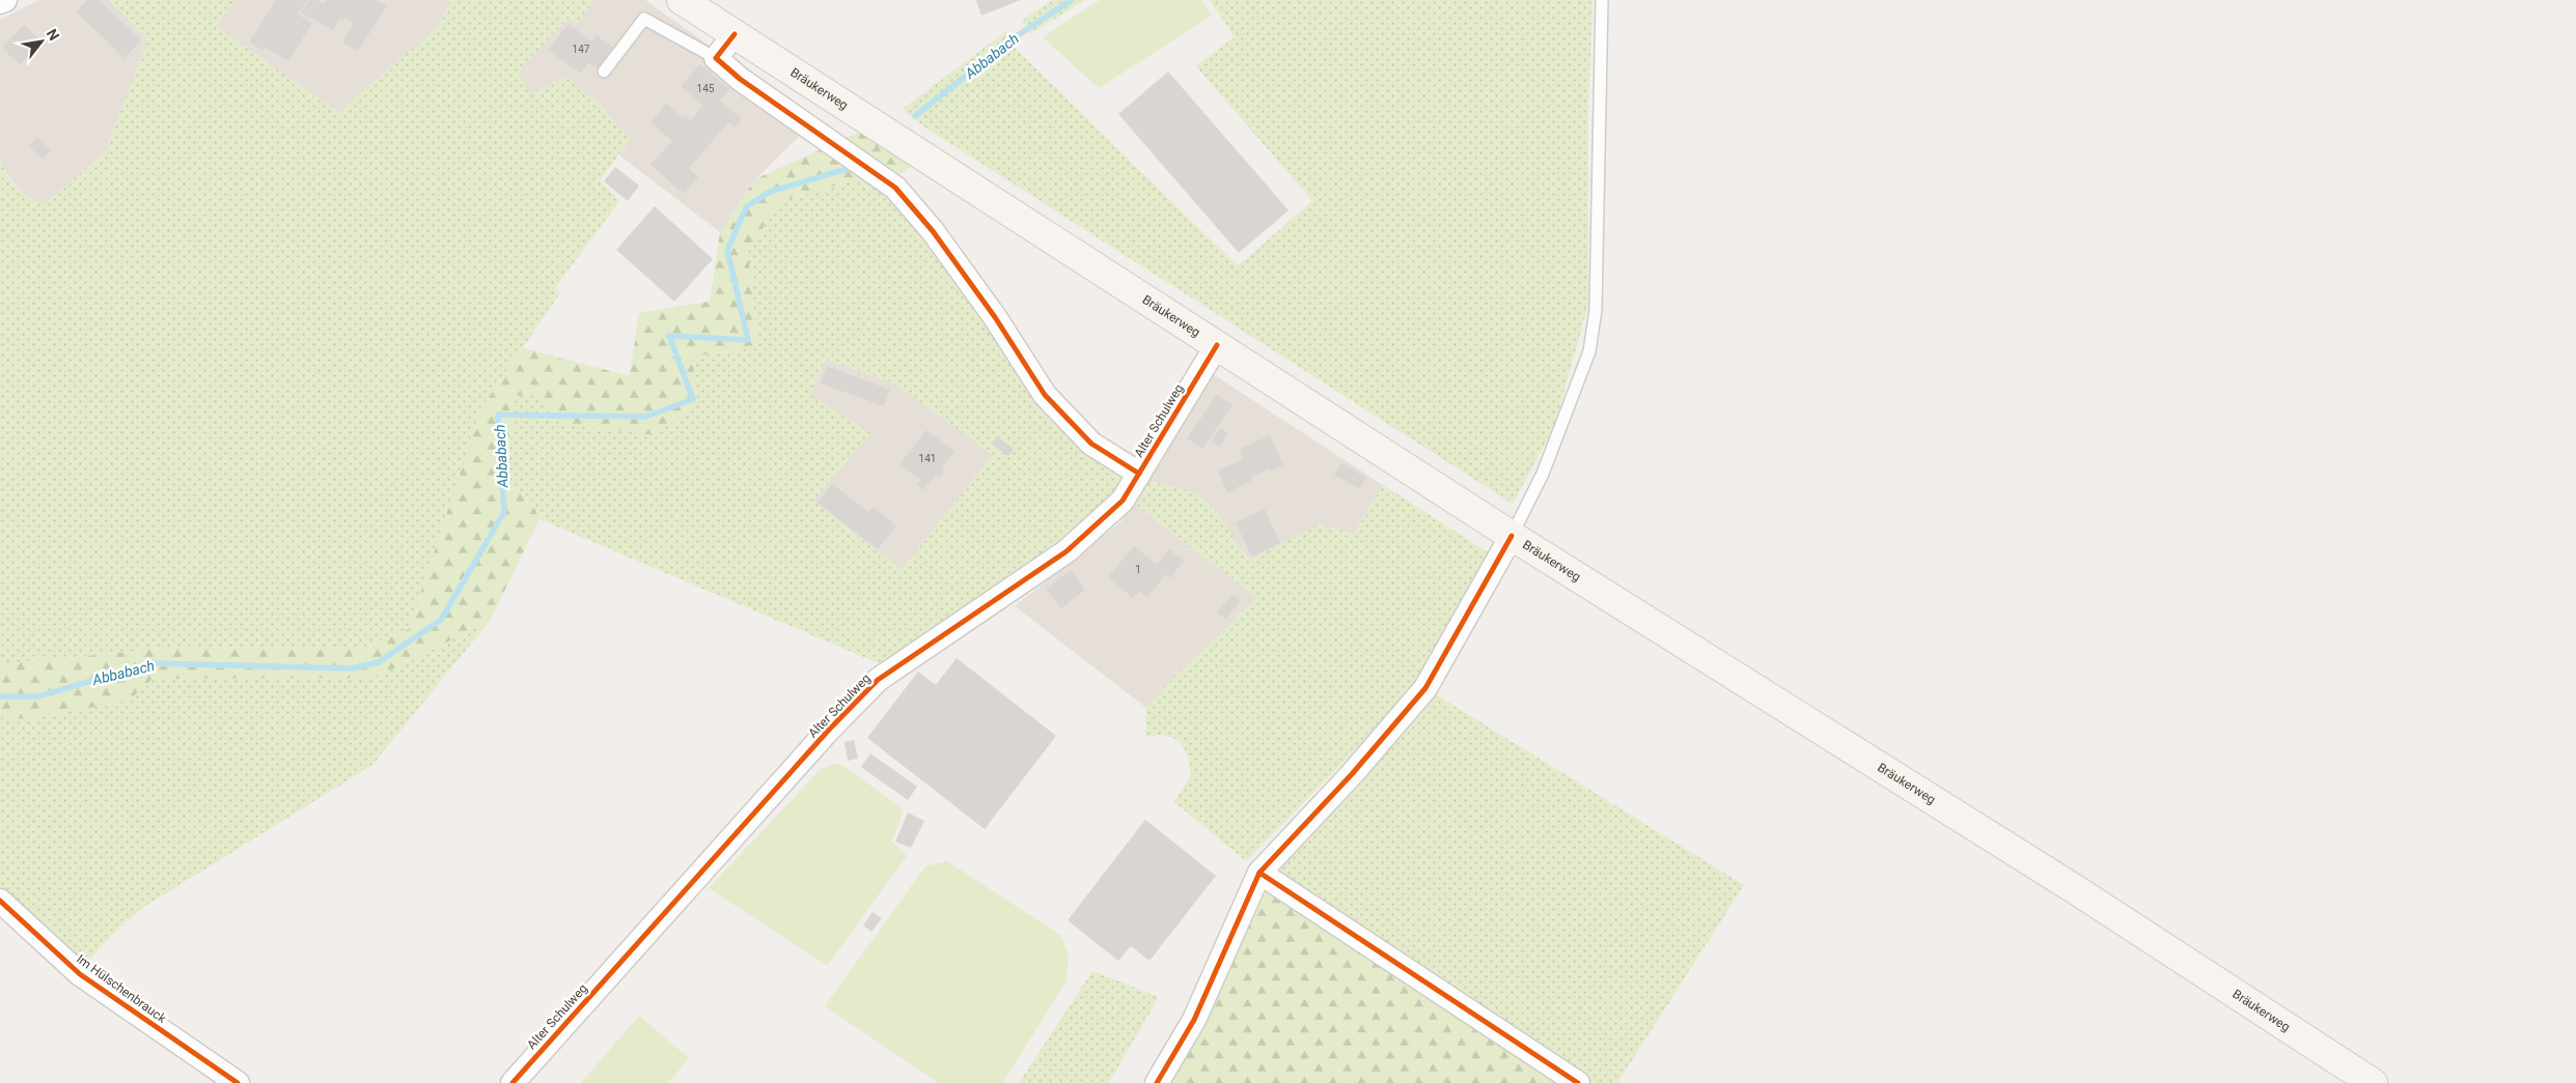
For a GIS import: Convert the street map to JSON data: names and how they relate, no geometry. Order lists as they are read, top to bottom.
{
  "streets": {
    "main road": ["Bräukerweg"],
    "street": ["Alter Schulweg", "Im Hülschenbrauck"]
  },
  "crossings": [
    ["Bräukerweg", "Alter Schulweg"]
  ],
  "water": ["Abbabach"],
  "house_numbers": [
    "147",
    "145",
    "141",
    "1"
  ],
  "north": "top right"
}
